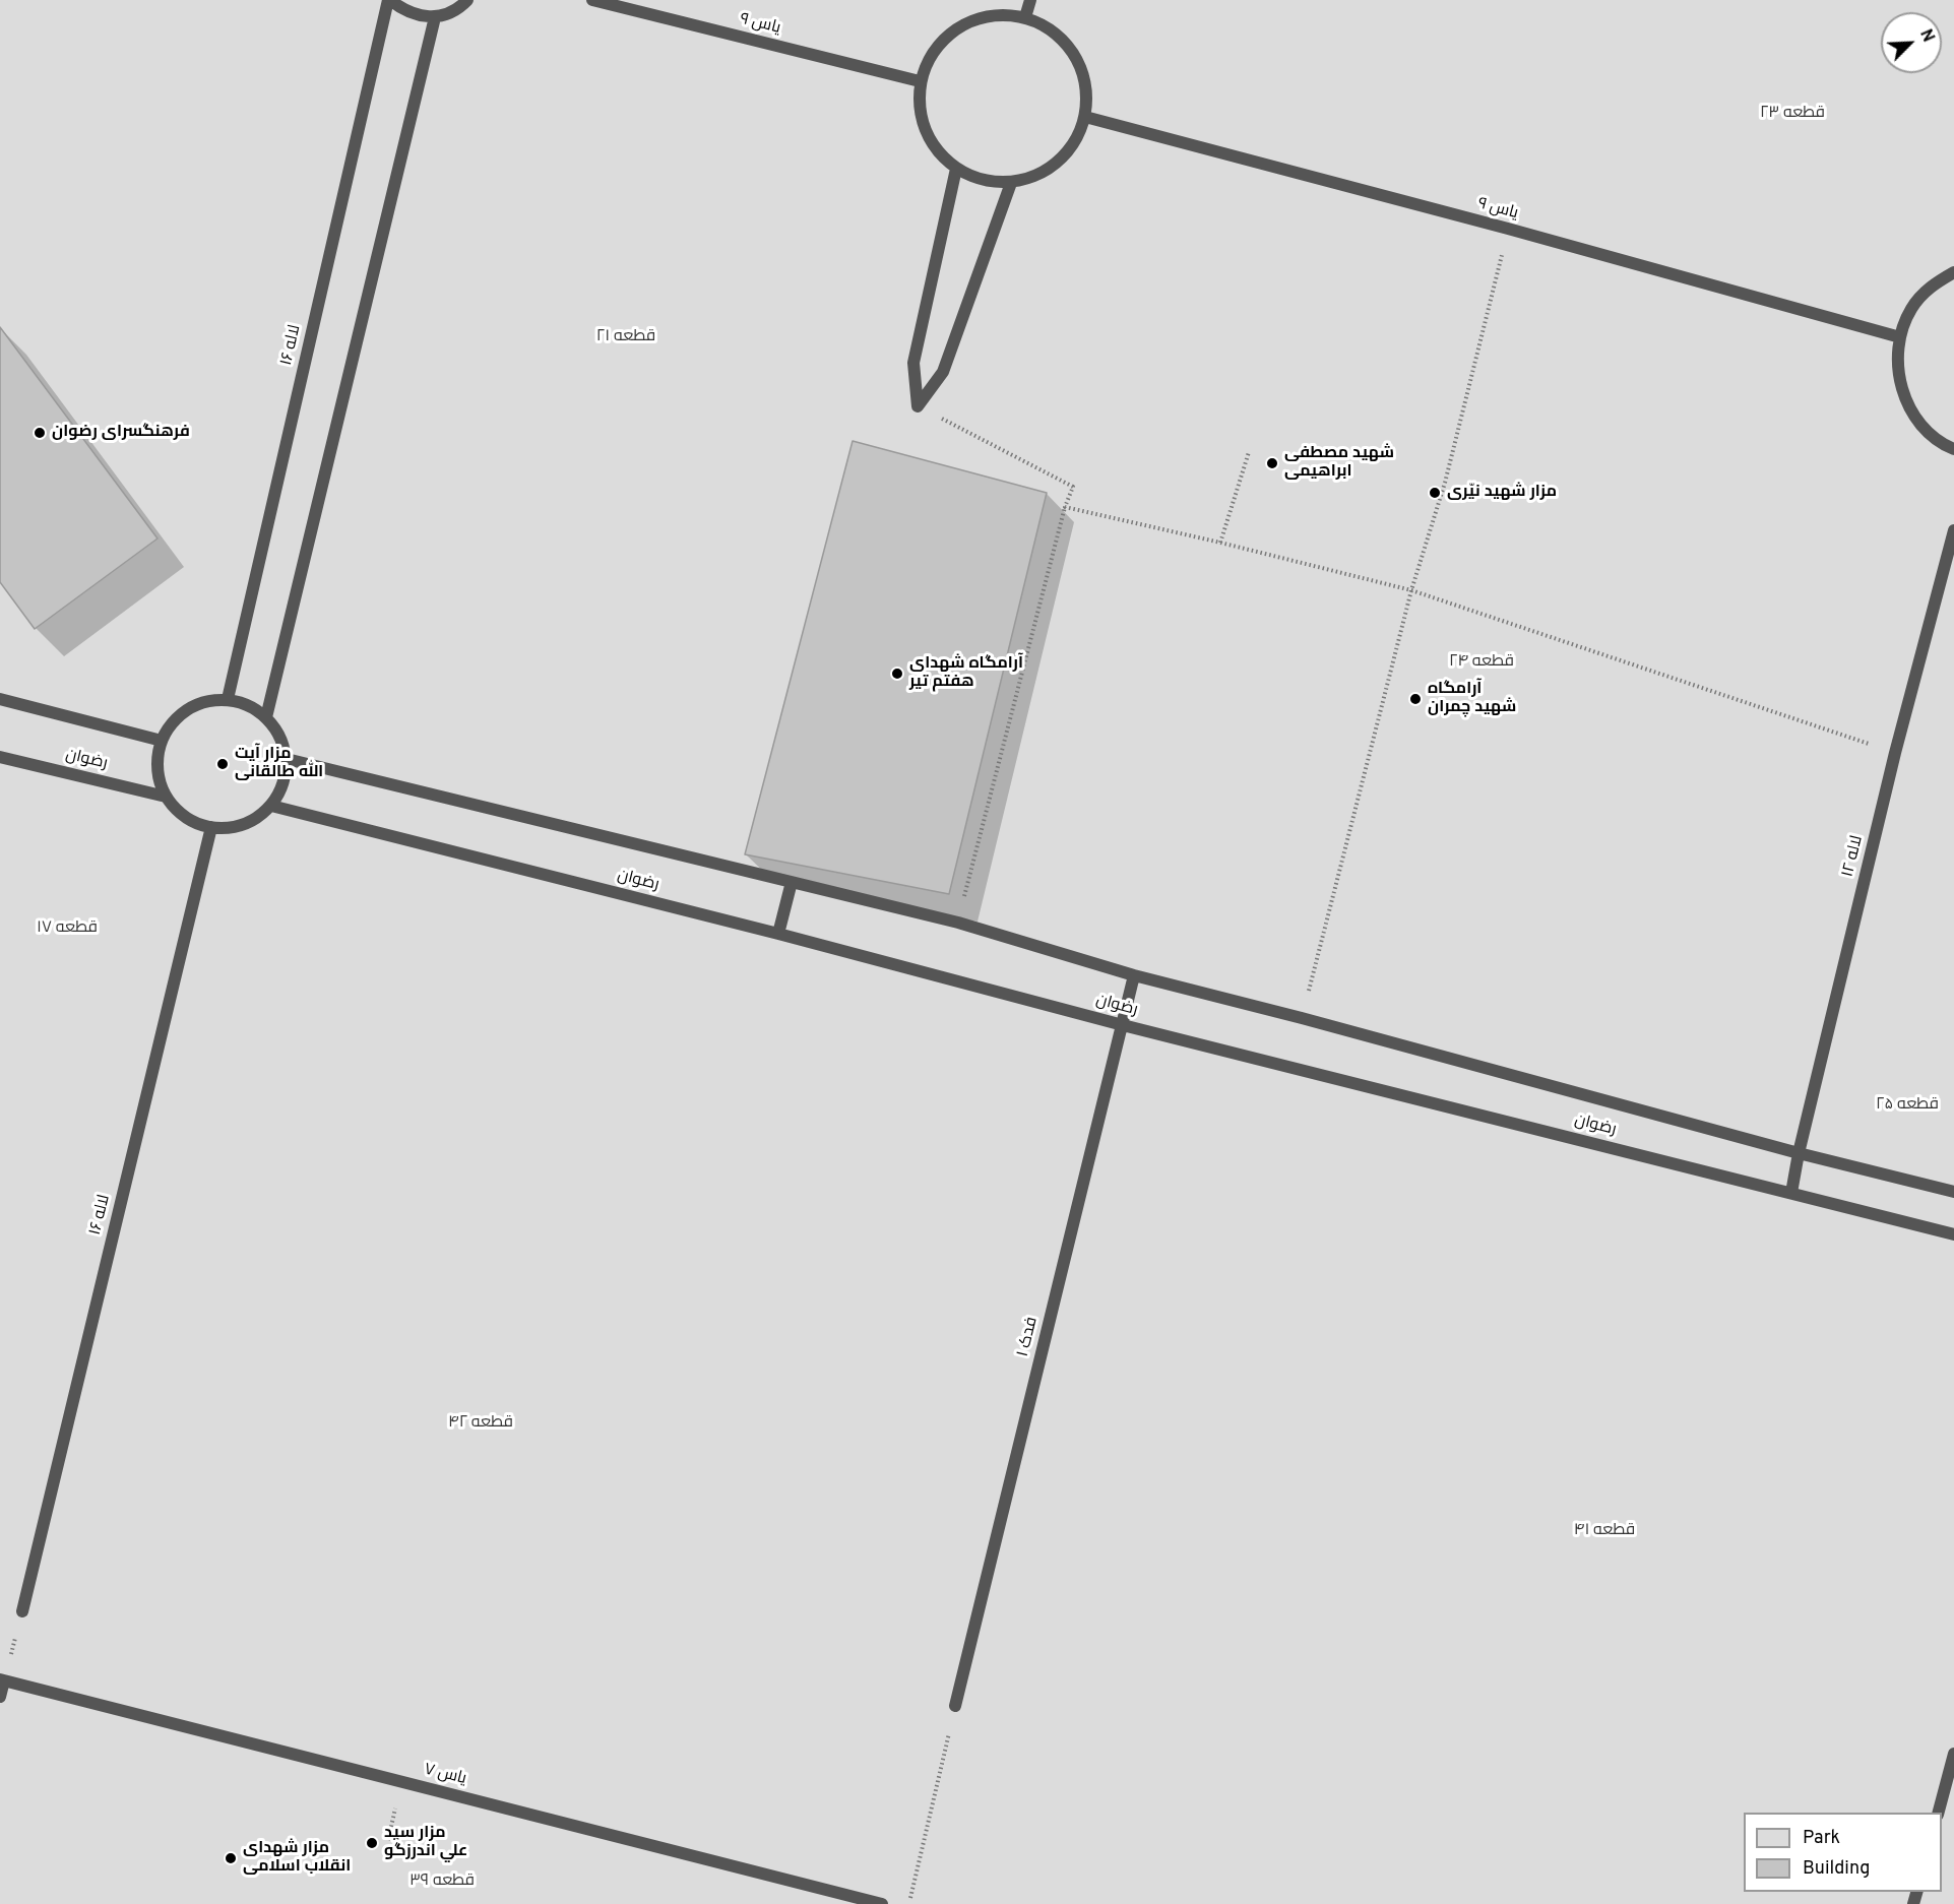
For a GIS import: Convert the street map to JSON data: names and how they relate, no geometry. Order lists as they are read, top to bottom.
{
  "streets": {
    "lane": [
      "یاس ۹",
      "لاله ۱۶",
      "رضوان",
      "لاله ۱۲",
      "فدک ۱",
      "یاس ۷"
    ]
  },
  "crossings": [
    ["لاله ۱۶", "رضوان"],
    ["رضوان", "لاله ۱۲"],
    ["رضوان", "فدک ۱"]
  ],
  "parks": [
    "قطعه ۲۳",
    "قطعه ۲۱",
    "قطعه ۲۴",
    "قطعه ۱۷",
    "قطعه ۲۵",
    "قطعه ۴۲",
    "قطعه ۴۱",
    "قطعه ۳۹"
  ],
  "places": [
    "فرهنگسرای رضوان",
    "شهید مصطفی ابراهیمی",
    "مزار شهید نیّری",
    "آرامگاه شهدای هفتم تیر",
    "آرامگاه شهید چمران",
    "مزار آیت الله طالقانی",
    "مزار سيد علي اندرزگو",
    "مزار شهدای انقلاب اسلامی"
  ],
  "legend": ["Park", "Building"],
  "north": "top right"
}
